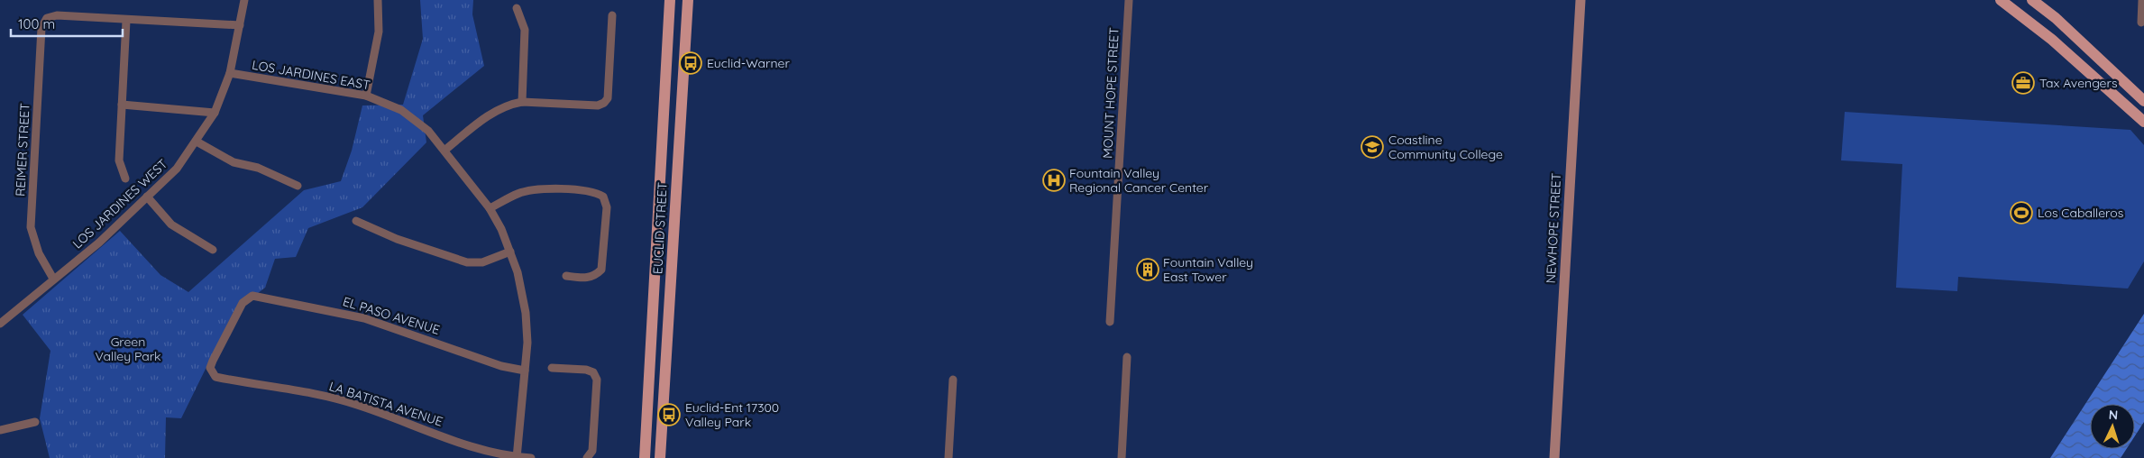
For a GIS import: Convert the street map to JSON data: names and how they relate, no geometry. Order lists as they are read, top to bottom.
{
  "streets": {
    "main road": ["EUCLID STREET"],
    "street": [
      "LOS JARDINES EAST",
      "MOUNT HOPE STREET",
      "REIMER STREET",
      "LOS JARDINES WEST",
      "NEWHOPE STREET",
      "EL PASO AVENUE",
      "LA BATISTA AVENUE"
    ]
  },
  "crossings": [
    ["LOS JARDINES EAST", "LOS JARDINES WEST"],
    ["LOS JARDINES EAST", "EL PASO AVENUE"],
    ["LOS JARDINES EAST", "LA BATISTA AVENUE"],
    ["REIMER STREET", "LOS JARDINES WEST"],
    ["EL PASO AVENUE", "LA BATISTA AVENUE"]
  ],
  "parks": ["Green Valley Park"],
  "places": {
    "bus stop": ["Euclid-Warner", "Euclid-Ent 17300 Valley Park"],
    "office": ["Tax Avengers"],
    "school or university": ["Coastline Community College"],
    "hospital": ["Fountain Valley Regional Cancer Center"],
    "sports": ["Los Caballeros"],
    "building": ["Fountain Valley East Tower"]
  },
  "scale_bar": "100 m",
  "north": "top"
}
